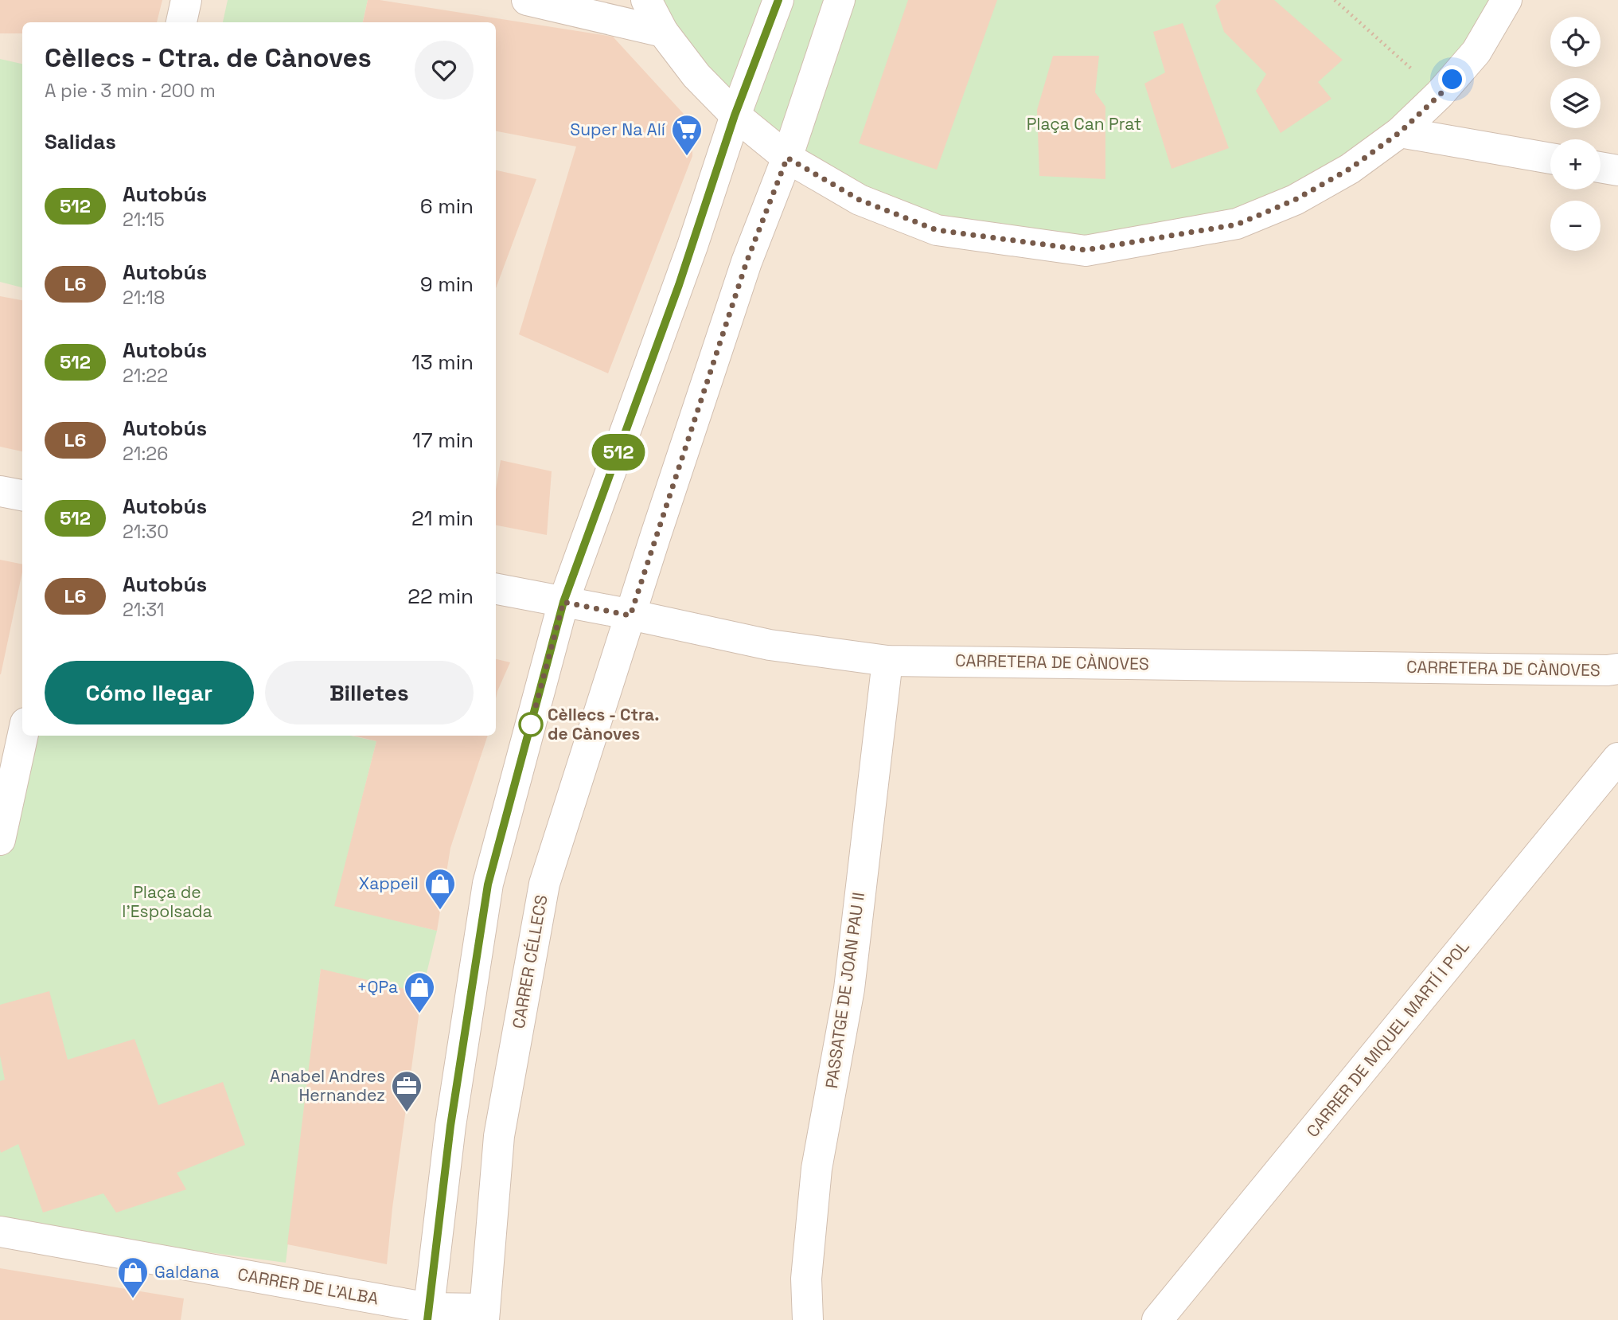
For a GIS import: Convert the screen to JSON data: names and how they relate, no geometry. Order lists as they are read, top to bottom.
{
  "streets": {
    "street": [
      "CARRETERA DE CÀNOVES",
      "CARRER CÉLLECS",
      "PASSATGE DE JOAN PAU II",
      "CARRER DE MIQUEL MARTÍ I POL",
      "CARRER DE L'ALBA"
    ]
  },
  "crossings": [
    ["CARRETERA DE CÀNOVES", "CARRER CÉLLECS"],
    ["CARRETERA DE CÀNOVES", "PASSATGE DE JOAN PAU II"],
    ["CARRER CÉLLECS", "CARRER DE L'ALBA"]
  ],
  "parks": ["Plaça Can Prat", "Plaça de l'Espolsada"],
  "places": {
    "supermarket": ["Super Na Alí"],
    "other": ["Cèllecs - Ctra. de Cànoves"],
    "shop": ["Xappeil", "+QPa", "Galdana"],
    "office": ["Anabel Andres Hernandez"]
  },
  "lines": ["bus line 512"],
  "page": {
    "on_map": "512",
    "map_buttons": ["+", "−"],
    "heading": [
      ["Cèllecs - Ctra. de Cànoves", "A pie · 3 min · 200 m"],
      "Salidas"
    ],
    "list": [
      {
        "mark": "512",
        "name": "Autobús",
        "note": "21:15",
        "value": "6 min"
      },
      {
        "mark": "L6",
        "name": "Autobús",
        "note": "21:18",
        "value": "9 min"
      },
      {
        "mark": "512",
        "name": "Autobús",
        "note": "21:22",
        "value": "13 min"
      },
      {
        "mark": "L6",
        "name": "Autobús",
        "note": "21:26",
        "value": "17 min"
      },
      {
        "mark": "512",
        "name": "Autobús",
        "note": "21:30",
        "value": "21 min"
      },
      {
        "mark": "L6",
        "name": "Autobús",
        "note": "21:31",
        "value": "22 min"
      }
    ],
    "buttons": ["Cómo llegar", "Billetes"]
  }
}
